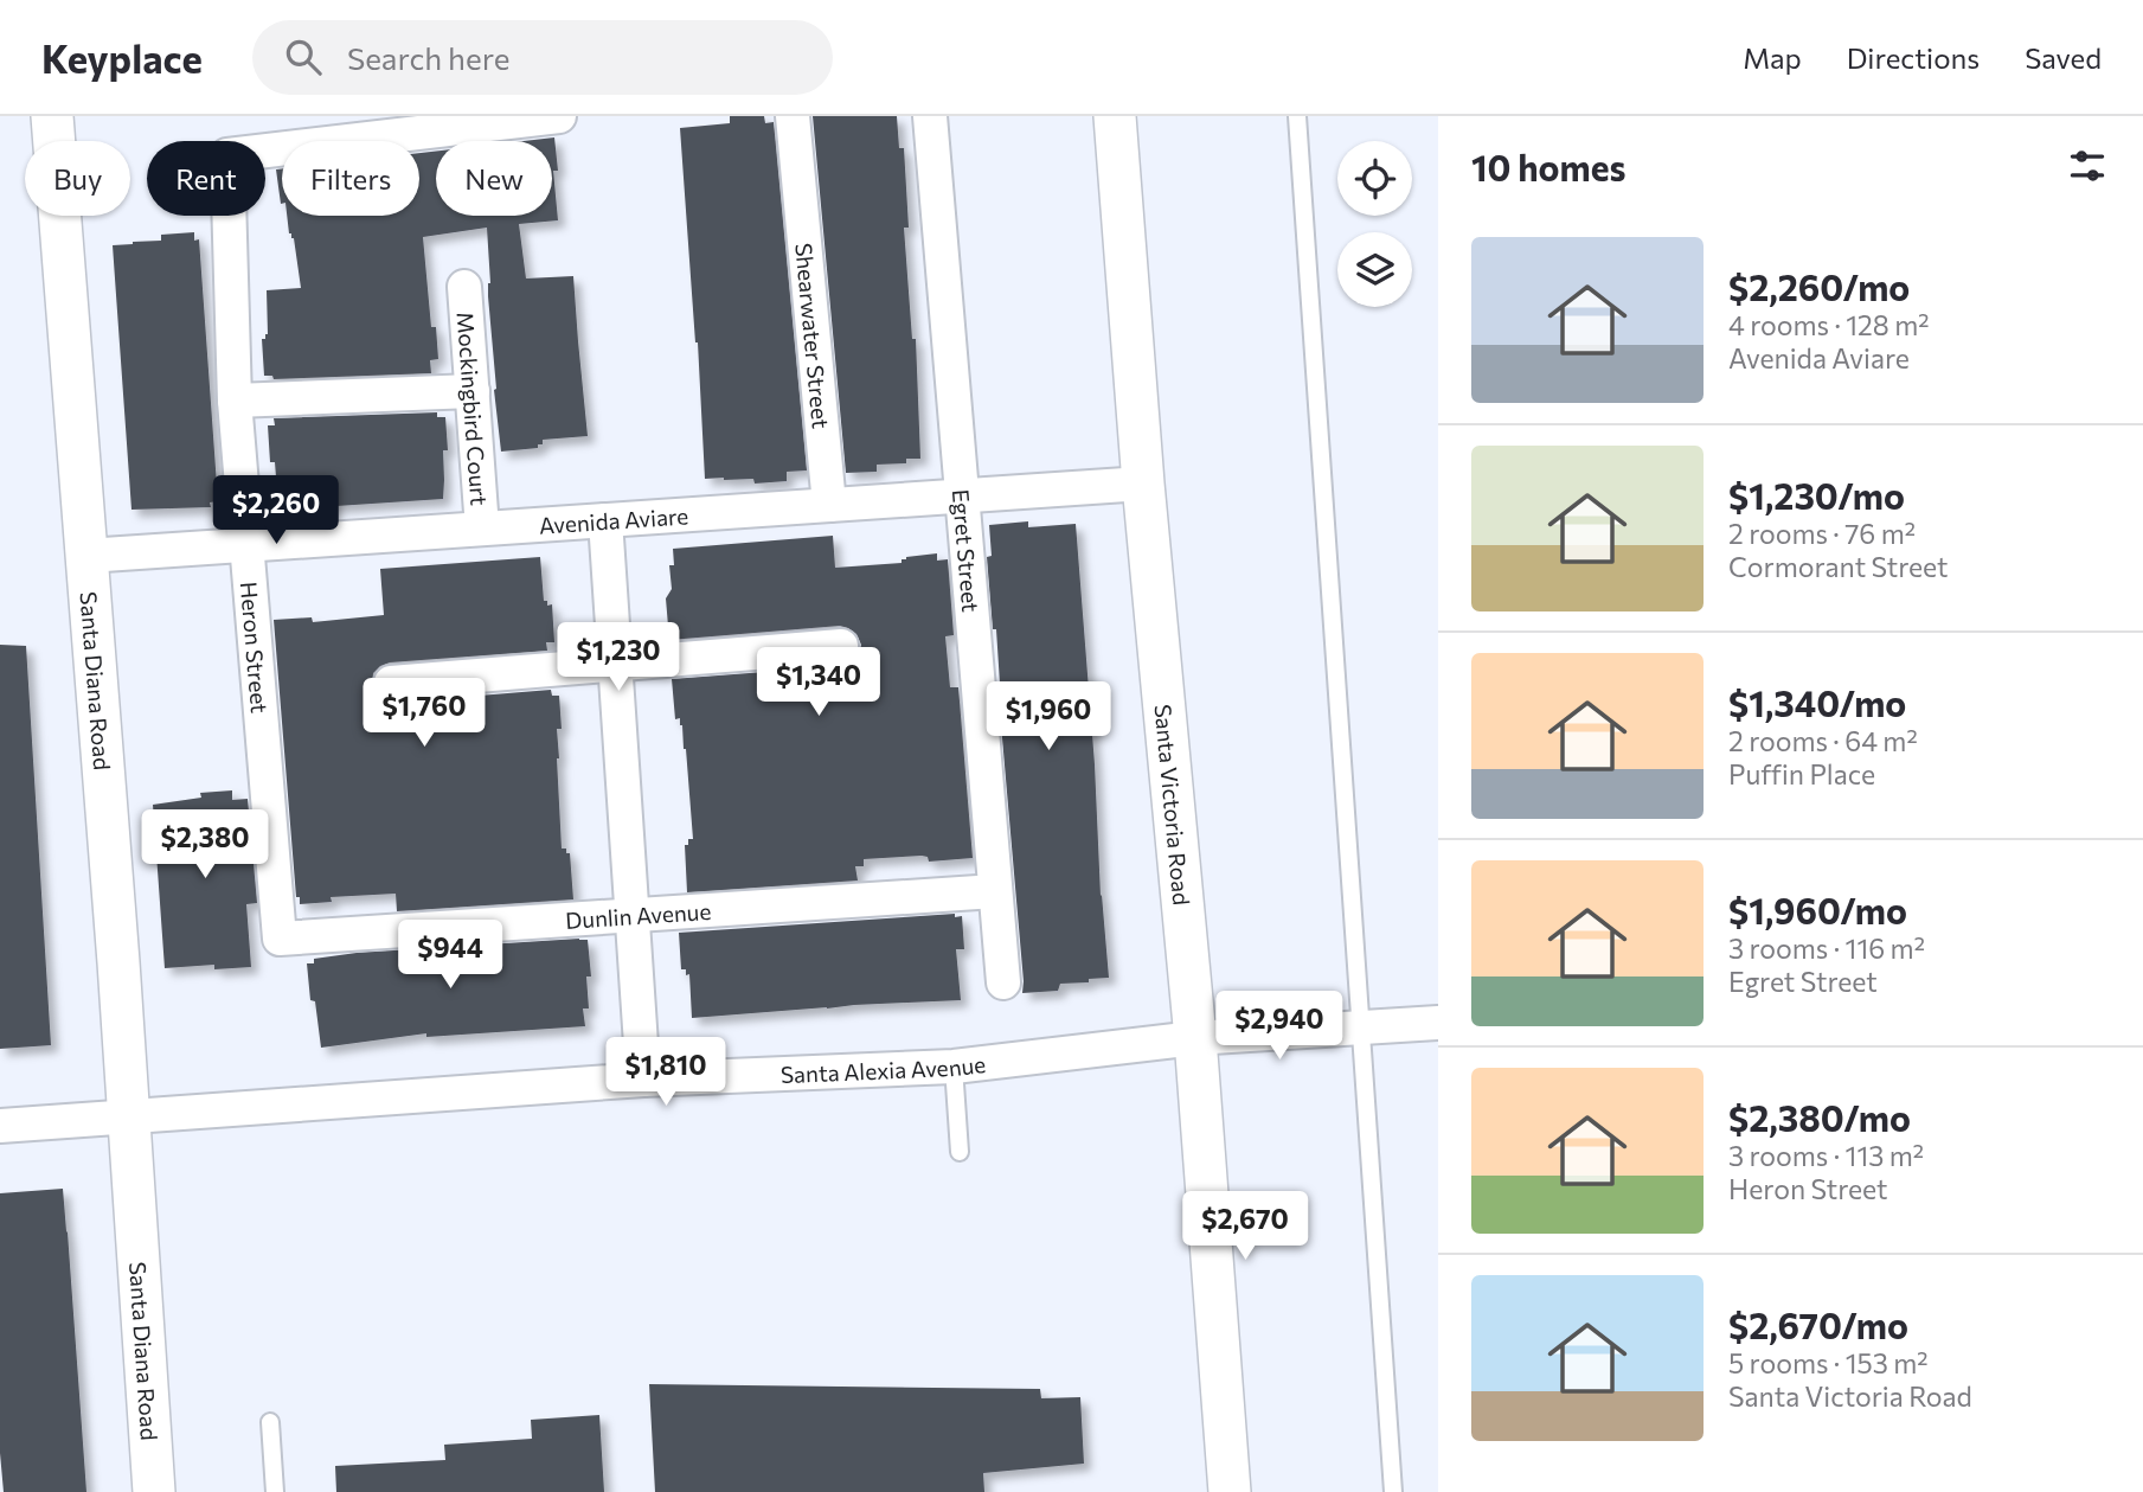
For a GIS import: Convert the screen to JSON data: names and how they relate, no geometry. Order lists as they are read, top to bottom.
{
  "streets": {
    "street": [
      "Shearwater Street",
      "Mockingbird Court",
      "Avenida Aviare",
      "Egret Street",
      "Heron Street",
      "Santa Diana Road",
      "Santa Victoria Road",
      "Dunlin Avenue",
      "Santa Alexia Avenue"
    ]
  },
  "crossings": [
    ["Shearwater Street", "Avenida Aviare"],
    ["Mockingbird Court", "Avenida Aviare"],
    ["Avenida Aviare", "Egret Street"],
    ["Avenida Aviare", "Heron Street"],
    ["Avenida Aviare", "Santa Diana Road"],
    ["Avenida Aviare", "Santa Victoria Road"],
    ["Egret Street", "Dunlin Avenue"],
    ["Heron Street", "Dunlin Avenue"],
    ["Santa Diana Road", "Santa Alexia Avenue"],
    ["Santa Victoria Road", "Santa Alexia Avenue"]
  ],
  "page": {
    "header": "Keyplace",
    "search": "Search here",
    "nav": ["Map", "Directions", "Saved"],
    "heading": "10 homes",
    "chip": [
      "Buy",
      "Rent",
      "Filters",
      "New"
    ],
    "list": [
      {
        "name": "$2,260/mo",
        "note": "4 rooms · 128 m² · Avenida Aviare"
      },
      {
        "name": "$1,230/mo",
        "note": "2 rooms · 76 m² · Cormorant Street"
      },
      {
        "name": "$1,340/mo",
        "note": "2 rooms · 64 m² · Puffin Place"
      },
      {
        "name": "$1,960/mo",
        "note": "3 rooms · 116 m² · Egret Street"
      },
      {
        "name": "$2,380/mo",
        "note": "3 rooms · 113 m² · Heron Street"
      },
      {
        "name": "$2,670/mo",
        "note": "5 rooms · 153 m² · Santa Victoria Road"
      }
    ],
    "price": [
      "$2,260",
      "$1,230",
      "$1,340",
      "$1,760",
      "$1,960",
      "$2,380",
      "$944",
      "$2,940",
      "$1,810",
      "$2,670"
    ]
  }
}
